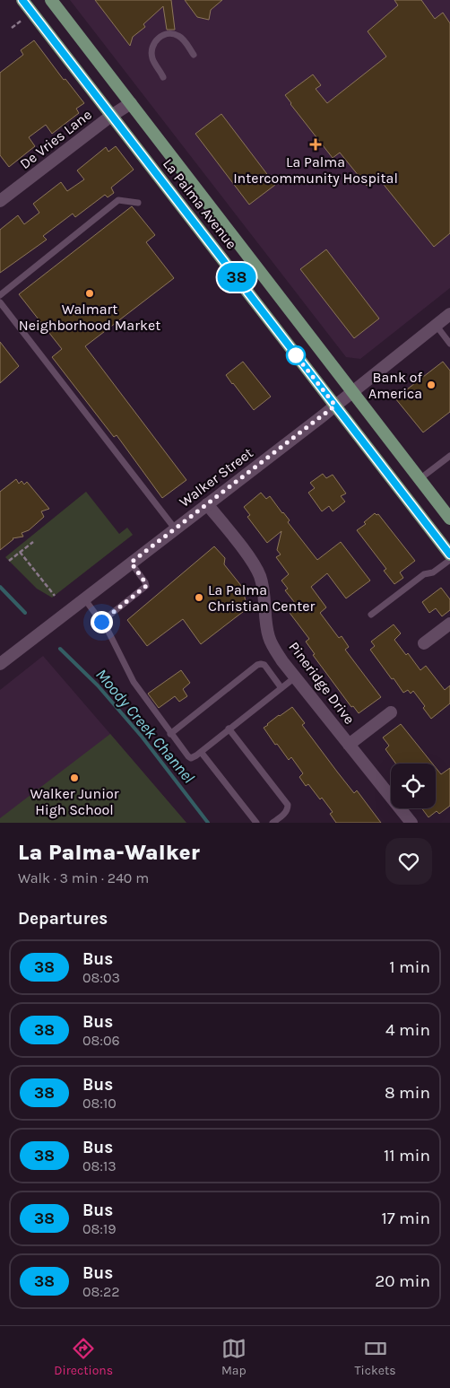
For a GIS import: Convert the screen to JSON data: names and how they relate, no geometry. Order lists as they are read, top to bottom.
{
  "streets": {
    "main road": ["La Palma Avenue"],
    "street": ["De Vries Lane", "Walker Street", "Pineridge Drive"]
  },
  "crossings": [
    ["De Vries Lane", "La Palma Avenue"],
    ["La Palma Avenue", "Walker Street"],
    ["Walker Street", "Pineridge Drive"]
  ],
  "water": ["Moody Creek Channel"],
  "places": {
    "health": ["La Palma Intercommunity Hospital"],
    "other": [
      "Walmart Neighborhood Market",
      "Bank of America",
      "La Palma Christian Center",
      "Walker Junior High School"
    ]
  },
  "lines": ["bus line 38"],
  "page": {
    "on_map": "38",
    "heading": [
      ["La Palma-Walker", "Walk · 3 min · 240 m"],
      "Departures"
    ],
    "list": [
      {
        "mark": "38",
        "name": "Bus",
        "note": "08:03",
        "value": "1 min"
      },
      {
        "mark": "38",
        "name": "Bus",
        "note": "08:06",
        "value": "4 min"
      },
      {
        "mark": "38",
        "name": "Bus",
        "note": "08:10",
        "value": "8 min"
      },
      {
        "mark": "38",
        "name": "Bus",
        "note": "08:13",
        "value": "11 min"
      },
      {
        "mark": "38",
        "name": "Bus",
        "note": "08:19",
        "value": "17 min"
      },
      {
        "mark": "38",
        "name": "Bus",
        "note": "08:22",
        "value": "20 min"
      }
    ],
    "tabs": ["Directions", "Map", "Tickets"]
  }
}
